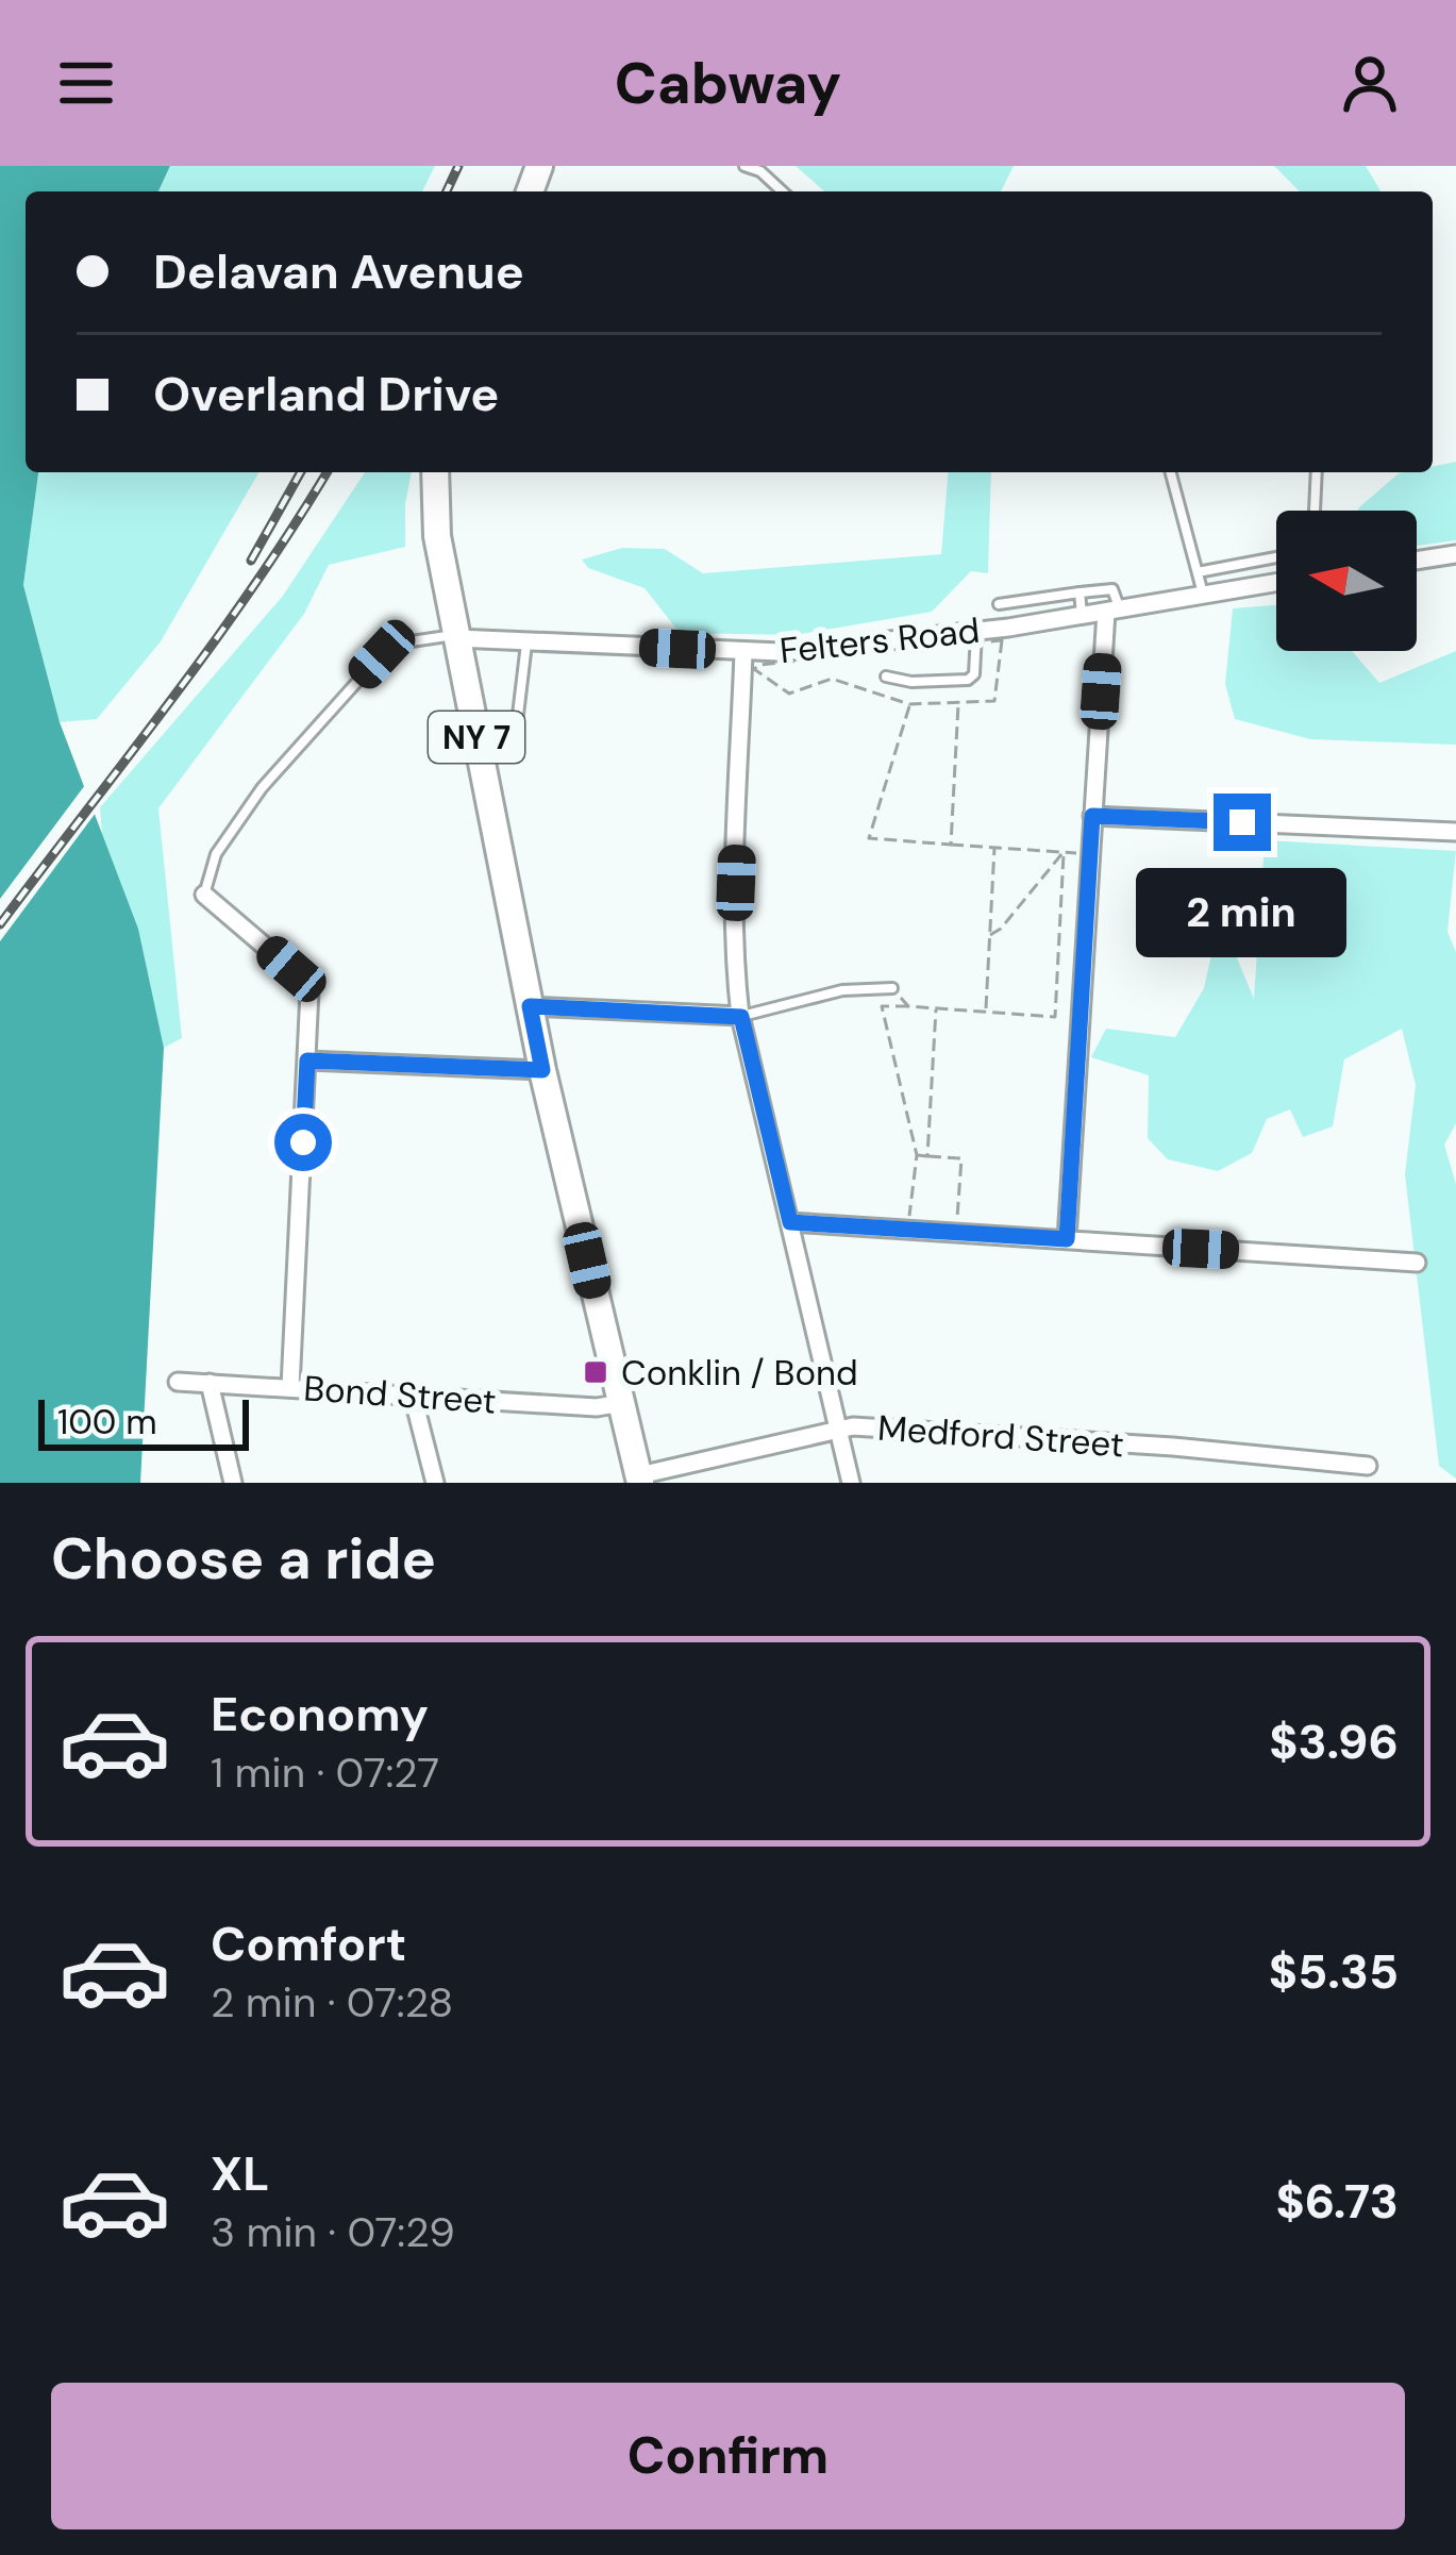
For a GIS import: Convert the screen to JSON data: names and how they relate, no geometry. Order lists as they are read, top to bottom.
{
  "streets": {
    "main road": ["NY 7"],
    "street": ["Felters Road", "Bond Street", "Medford Street"]
  },
  "crossings": [
    ["Felters Road", "NY 7"],
    ["NY 7", "Bond Street"],
    ["NY 7", "Medford Street"]
  ],
  "places": {
    "transit": ["Conklin / Bond"]
  },
  "scale_bar": "100 m",
  "north": "left",
  "page": {
    "header": "Cabway",
    "banner": ["Delavan Avenue", "Overland Drive"],
    "bubble": "2 min",
    "scale": "100 m",
    "heading": "Choose a ride",
    "list": [
      {
        "name": "Economy",
        "note": "1 min · 07:27",
        "value": "$3.96"
      },
      {
        "name": "Comfort",
        "note": "2 min · 07:28",
        "value": "$5.35"
      },
      {
        "name": "XL",
        "note": "3 min · 07:29",
        "value": "$6.73"
      }
    ],
    "buttons": "Confirm"
  }
}
